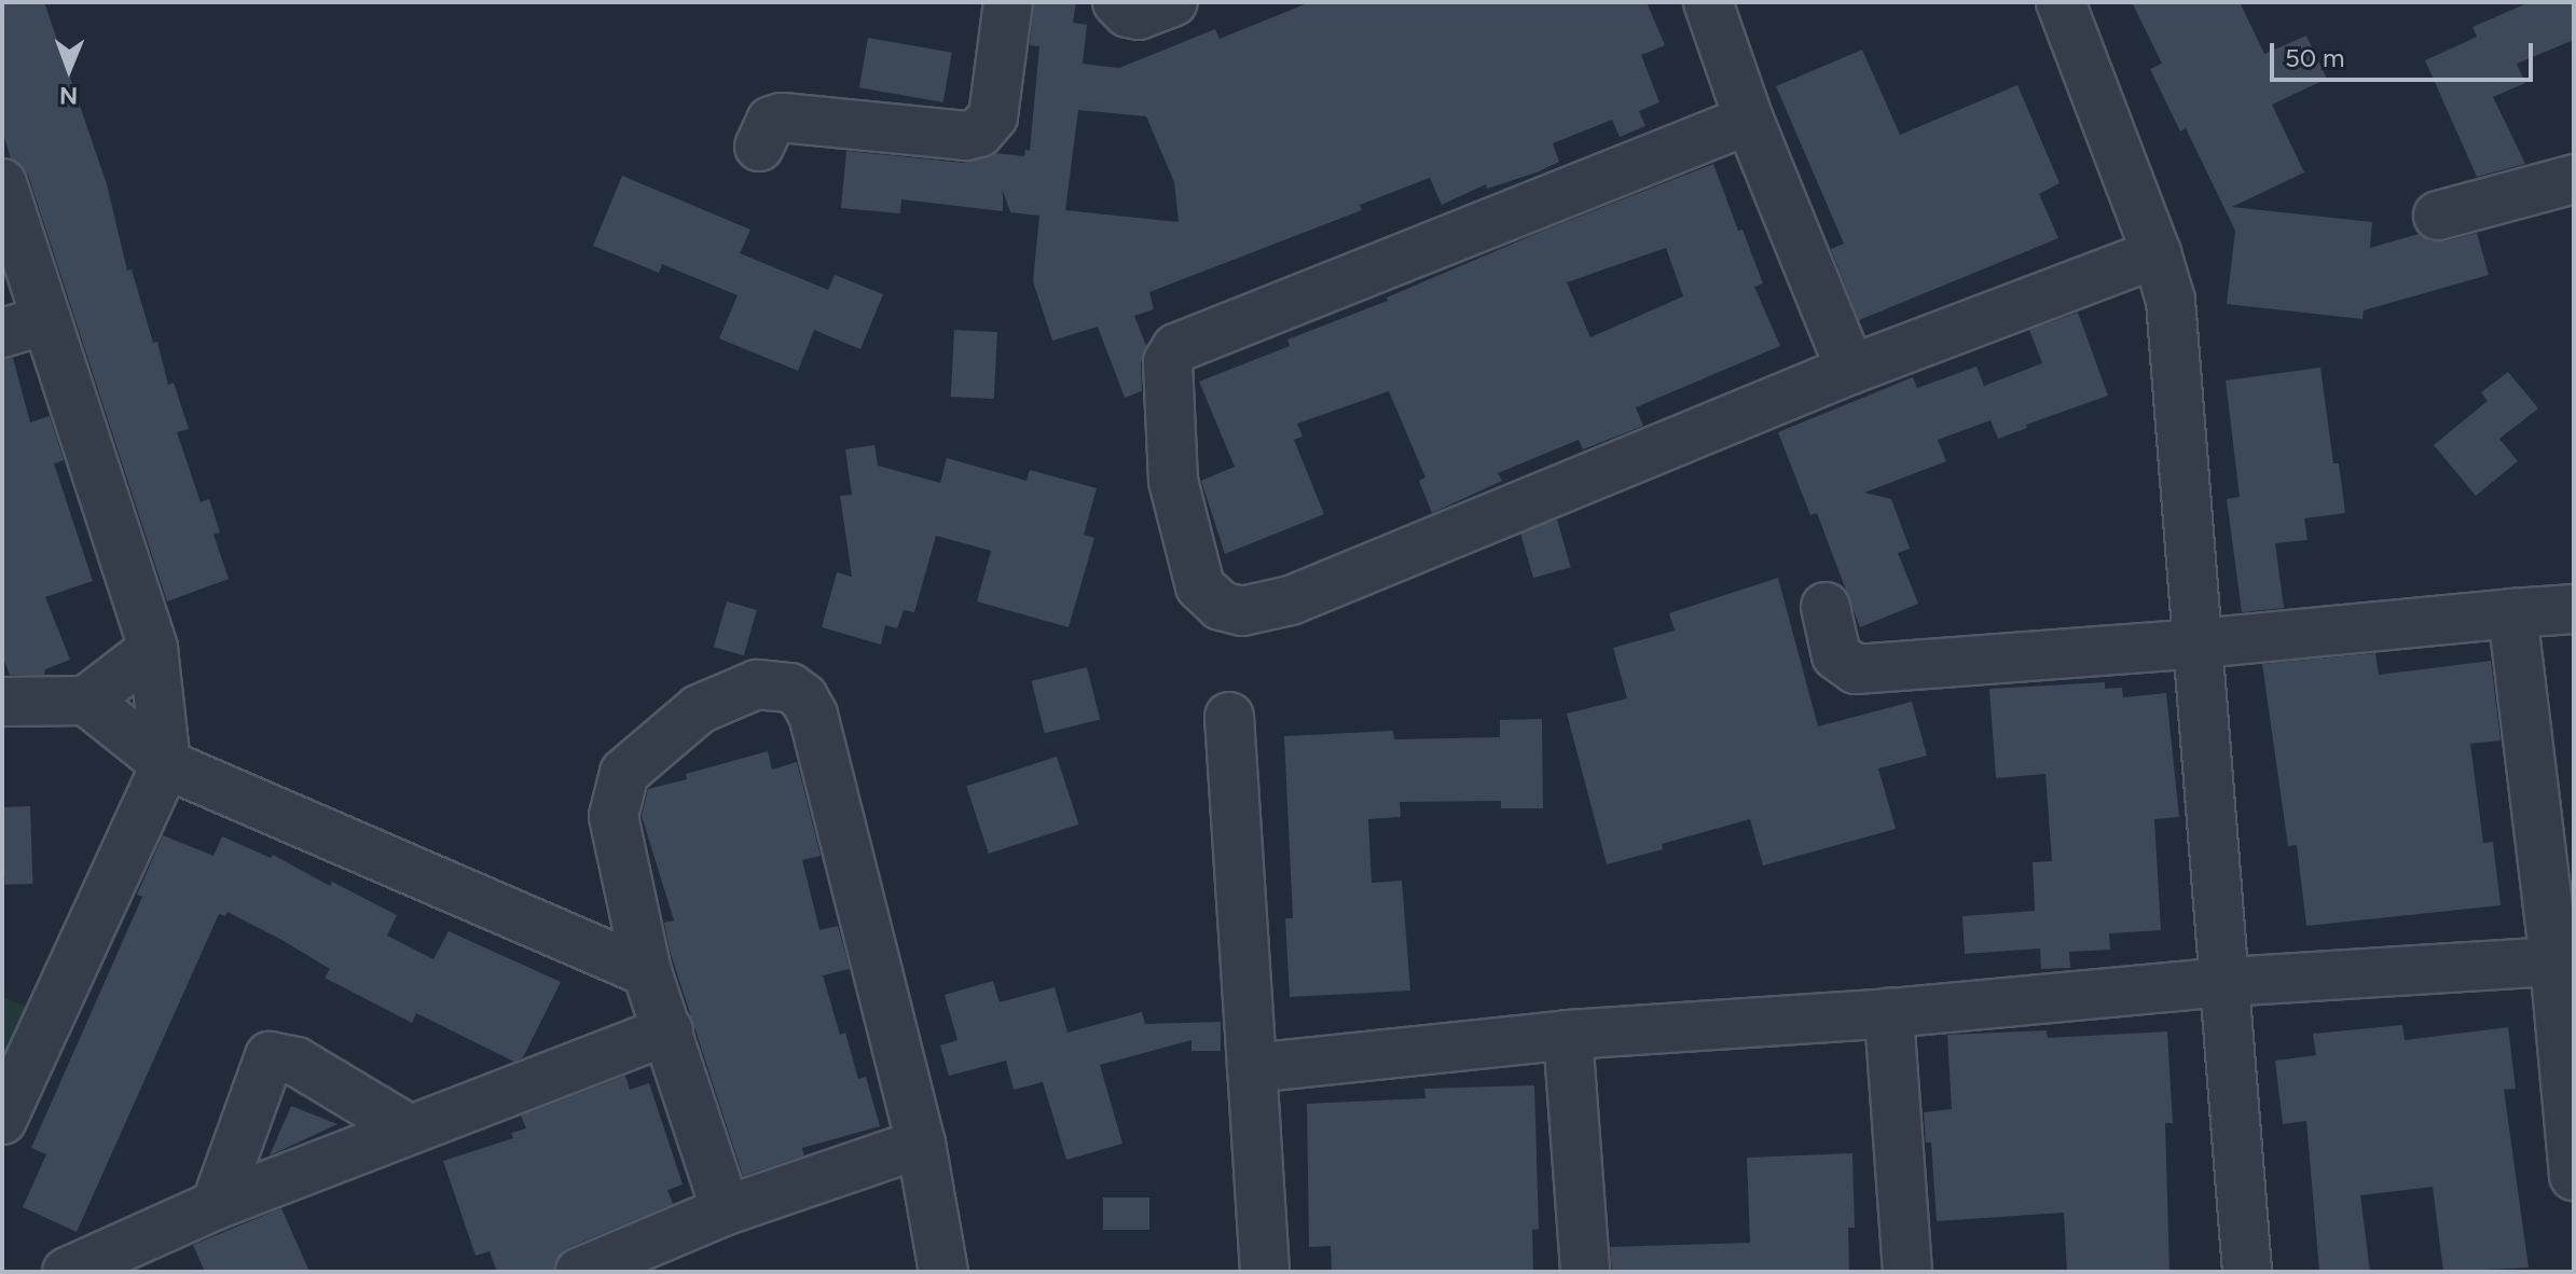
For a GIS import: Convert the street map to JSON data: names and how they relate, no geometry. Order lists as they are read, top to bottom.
{
  "scale_bar": "50 m",
  "north": "bottom"
}
